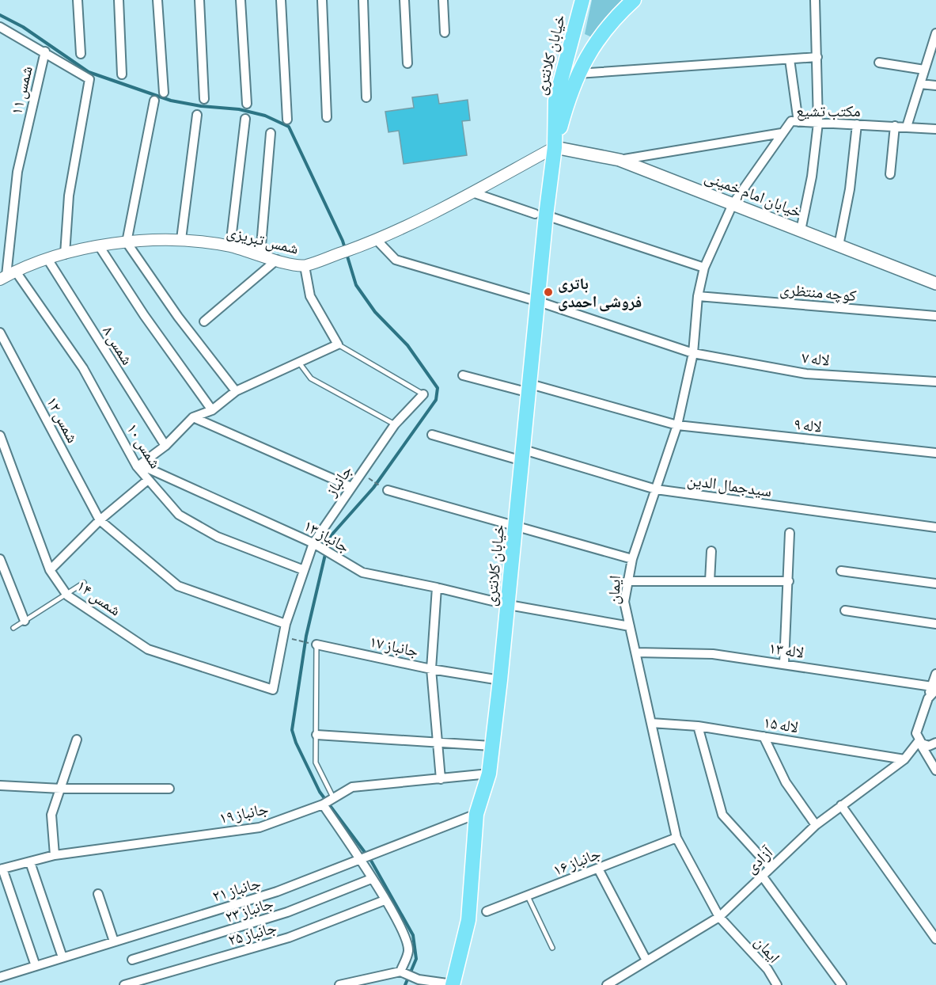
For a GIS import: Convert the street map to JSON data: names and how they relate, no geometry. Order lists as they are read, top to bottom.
{
  "streets": {
    "main road": ["خیابان کلانتری", "خیابان امام خمینی"],
    "street": [
      "شمس ۱۱",
      "مکتب تشیع",
      "شمس تبریزی",
      "کوچه منتظری",
      "شمس ۸",
      "لاله ۷",
      "شمس ۱۲",
      "لاله ۹",
      "شمس ۱۰",
      "جانباز",
      "سیدجمال الدین",
      "جانباز ۱۳",
      "ایمان",
      "شمس ۱۴",
      "جانباز ۱۷",
      "لاله ۱۳",
      "لاله ۱۵",
      "جانباز ۱۹",
      "آزادی",
      "جانباز ۱۶",
      "جانباز ۲۱",
      "جانباز ۲۳",
      "جانباز ۲۵"
    ]
  },
  "crossings": [
    ["خیابان کلانتری", "خیابان امام خمینی"],
    ["خیابان کلانتری", "شمس تبریزی"],
    ["خیابان کلانتری", "لاله ۷"],
    ["خیابان کلانتری", "لاله ۹"],
    ["خیابان کلانتری", "سیدجمال الدین"],
    ["خیابان کلانتری", "جانباز ۱۳"],
    ["خیابان کلانتری", "جانباز ۱۷"],
    ["خیابان کلانتری", "جانباز ۱۹"],
    ["خیابان کلانتری", "جانباز ۲۱"],
    ["شمس ۱۱", "شمس تبریزی"],
    ["شمس ۱۱", "شمس ۱۰"],
    ["مکتب تشیع", "خیابان امام خمینی"],
    ["مکتب تشیع", "ایمان"],
    ["خیابان امام خمینی", "شمس تبریزی"],
    ["خیابان امام خمینی", "ایمان"],
    ["شمس تبریزی", "شمس ۸"],
    ["شمس تبریزی", "لاله ۷"],
    ["شمس تبریزی", "شمس ۱۰"],
    ["کوچه منتظری", "ایمان"],
    ["لاله ۷", "ایمان"],
    ["لاله ۹", "ایمان"],
    ["شمس ۱۰", "جانباز"],
    ["شمس ۱۰", "جانباز ۱۳"],
    ["جانباز", "جانباز ۱۳"],
    ["جانباز", "شمس ۱۴"],
    ["سیدجمال الدین", "ایمان"],
    ["جانباز ۱۳", "ایمان"],
    ["ایمان", "لاله ۱۳"],
    ["ایمان", "لاله ۱۵"],
    ["ایمان", "آزادی"],
    ["ایمان", "جانباز ۱۶"],
    ["لاله ۱۵", "آزادی"]
  ],
  "places": ["باتری فروشی احمدی"]
}
